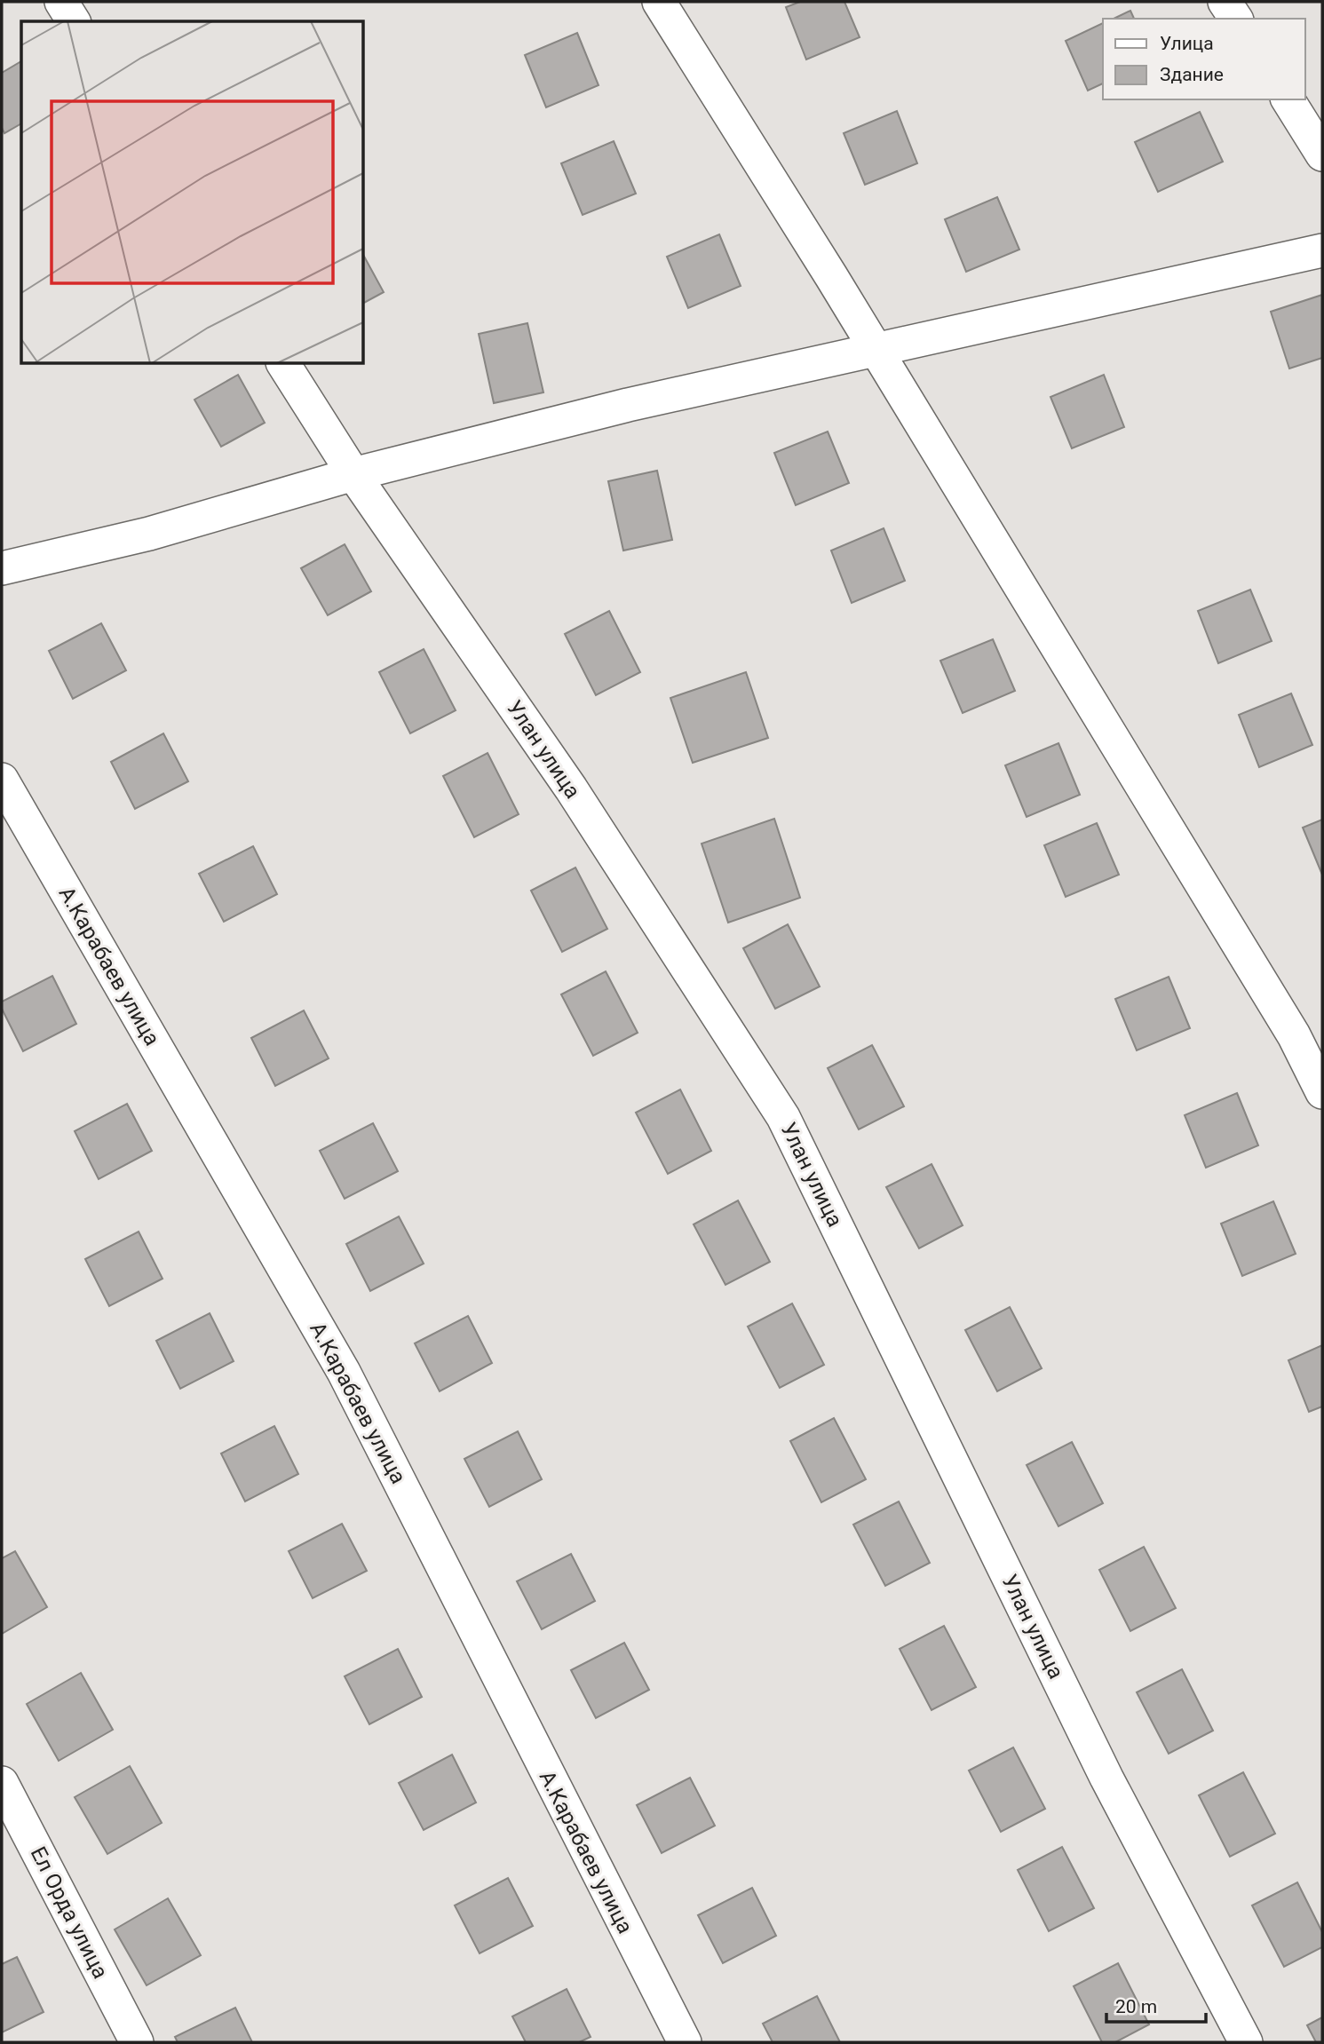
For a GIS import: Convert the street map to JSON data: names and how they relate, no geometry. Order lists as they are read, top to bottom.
{
  "streets": {
    "street": ["Улан улица", "А.Карабаев улица", "Ел Орда улица"]
  },
  "legend": ["Улица", "Здание"],
  "scale_bar": "20 m"
}
